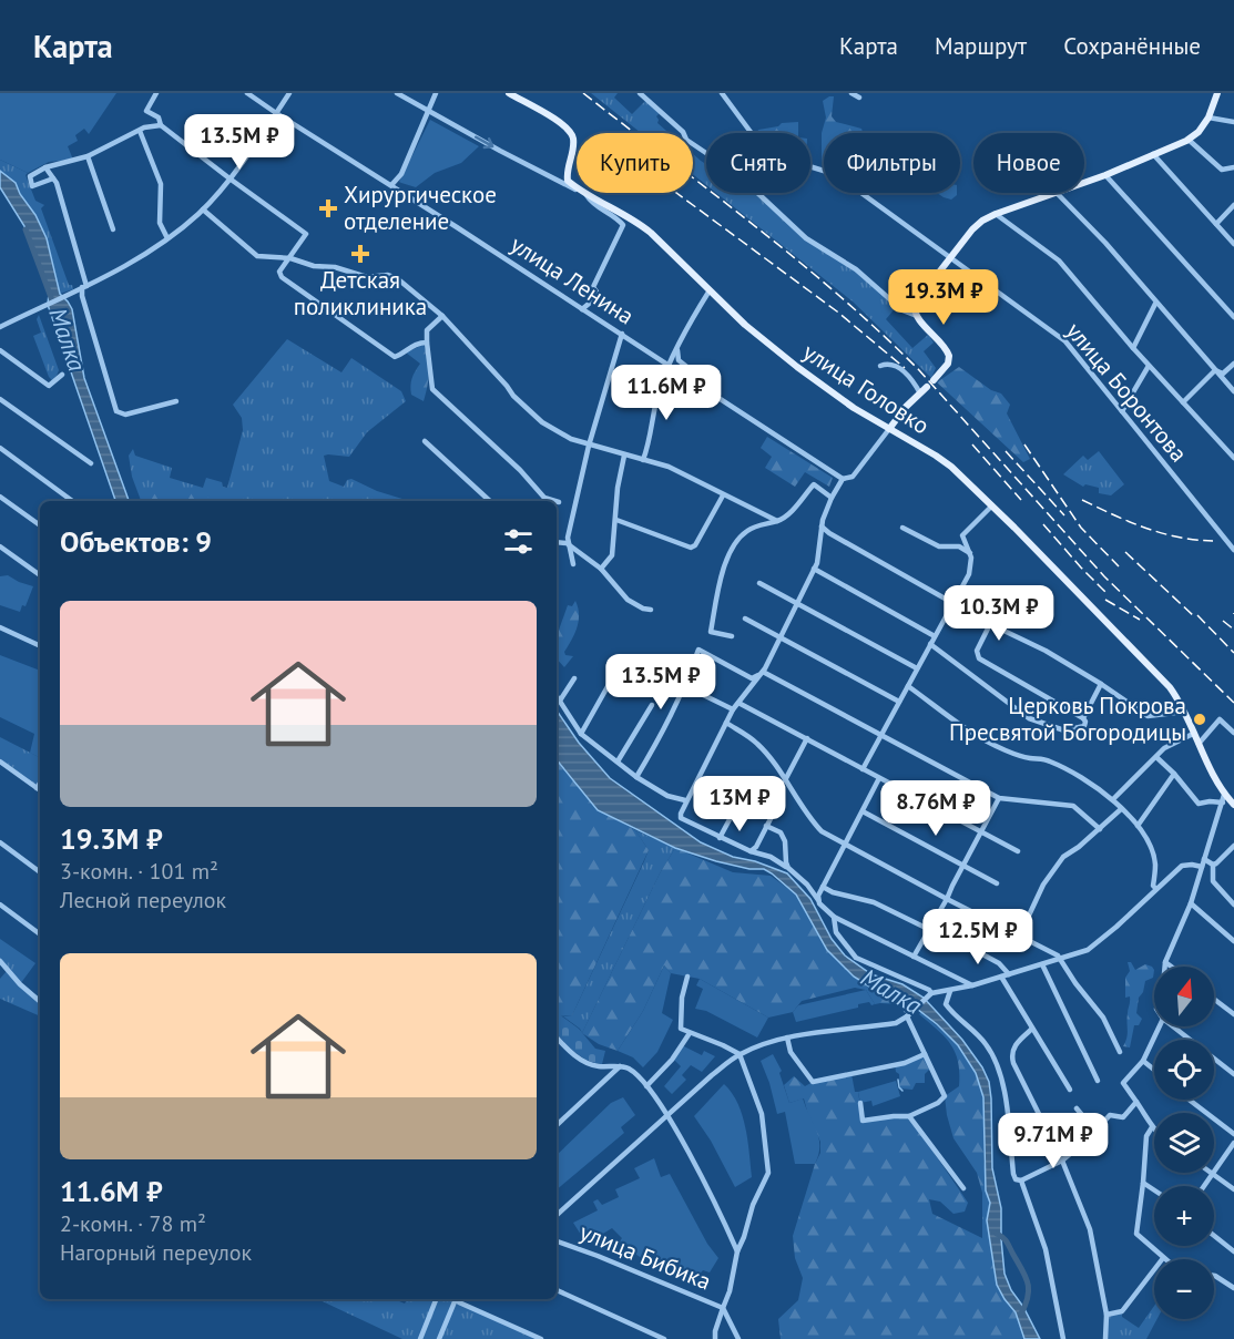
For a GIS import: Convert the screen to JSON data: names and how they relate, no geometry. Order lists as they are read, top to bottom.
{
  "streets": {
    "main road": ["улица Головко"],
    "street": ["улица Ленина", "улица Боронтова", "улица Бибика"]
  },
  "water": ["Малка"],
  "places": {
    "health": ["Хирургическое отделение", "Детская поликлиника"],
    "other": ["Церковь Покрова Пресвятой Богородицы"]
  },
  "north": "top",
  "page": {
    "header": "Карта",
    "nav": ["Карта", "Маршрут", "Сохранённые"],
    "price": [
      "13.5M ₽",
      "19.3M ₽",
      "11.6M ₽",
      "10.3M ₽",
      "13.5M ₽",
      "13M ₽",
      "8.76M ₽",
      "12.5M ₽",
      "9.71M ₽"
    ],
    "chip": [
      "Купить",
      "Снять",
      "Фильтры",
      "Новое"
    ],
    "heading": "Объектов: 9",
    "list": [
      {
        "name": "19.3M ₽",
        "note": "3-комн. · 101 m² · Лесной переулок"
      },
      {
        "name": "11.6M ₽",
        "note": "2-комн. · 78 m² · Нагорный переулок"
      }
    ],
    "map_buttons": ["+", "−"]
  }
}
